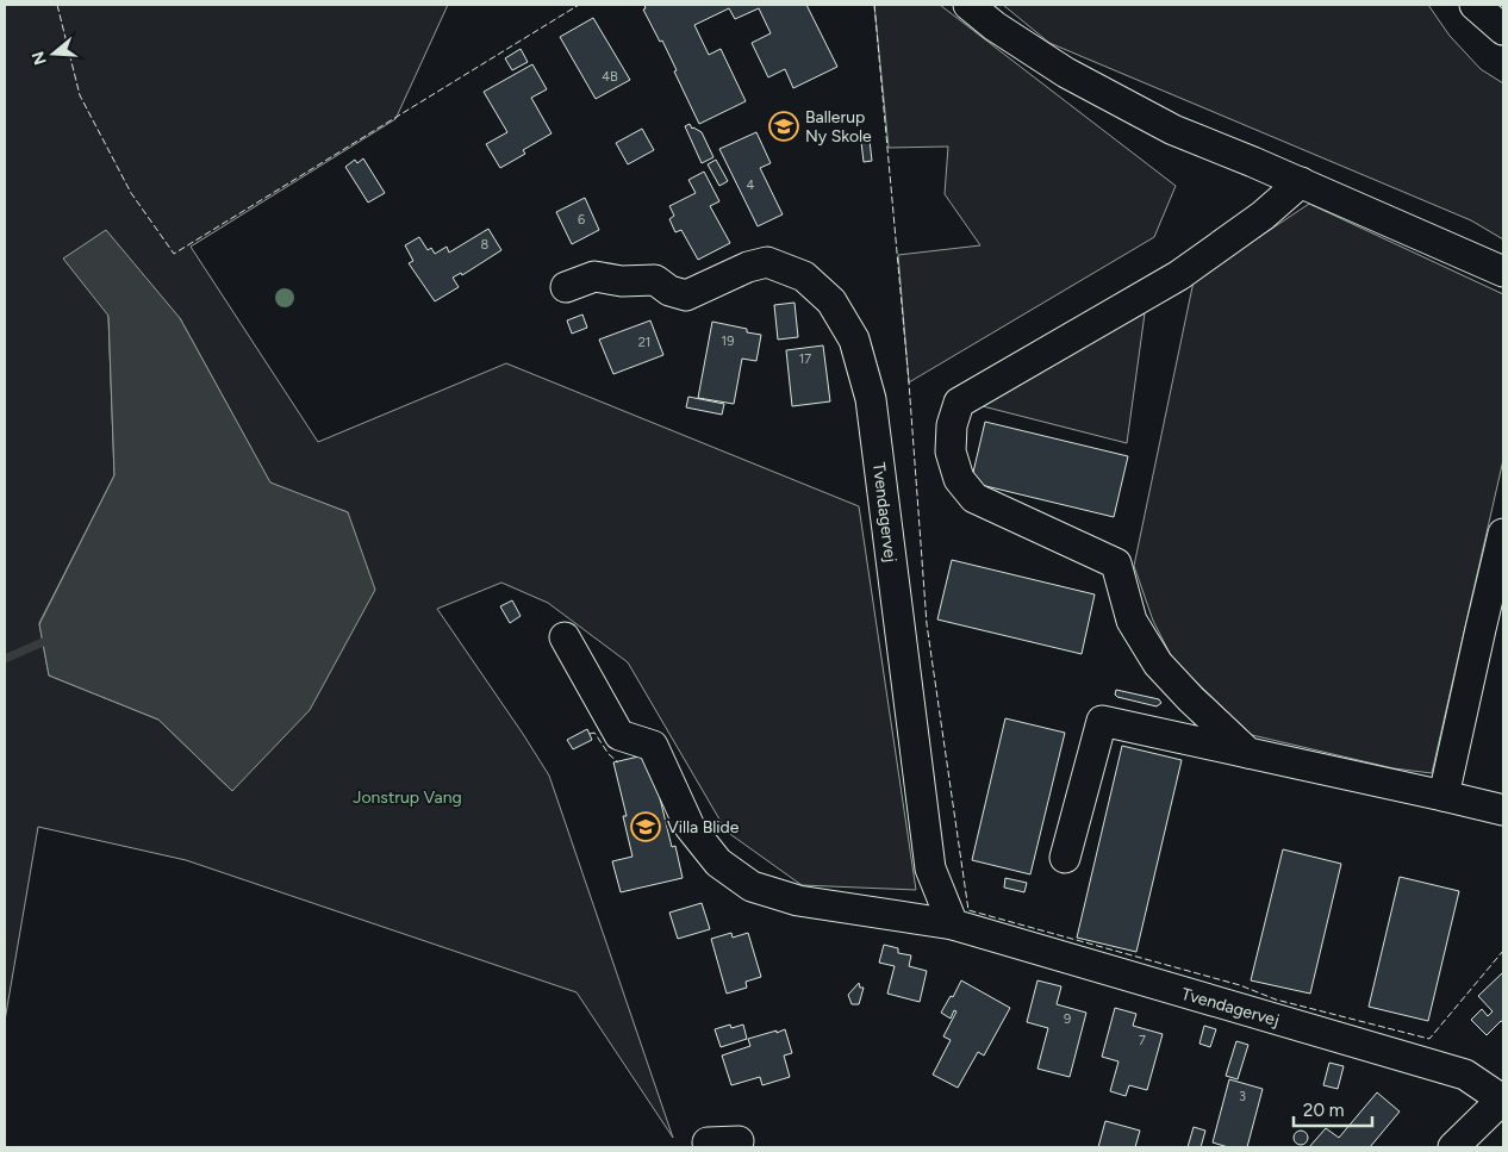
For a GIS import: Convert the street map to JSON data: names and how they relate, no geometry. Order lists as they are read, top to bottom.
{
  "streets": {
    "street": ["Tvendagervej"]
  },
  "parks": ["Jonstrup Vang"],
  "places": {
    "school or university": ["Ballerup Ny Skole", "Villa Blide"]
  },
  "house_numbers": [
    "4B",
    "4",
    "6",
    "8",
    "19",
    "21",
    "17",
    "9",
    "7",
    "3"
  ],
  "scale_bar": "20 m",
  "north": "left"
}
